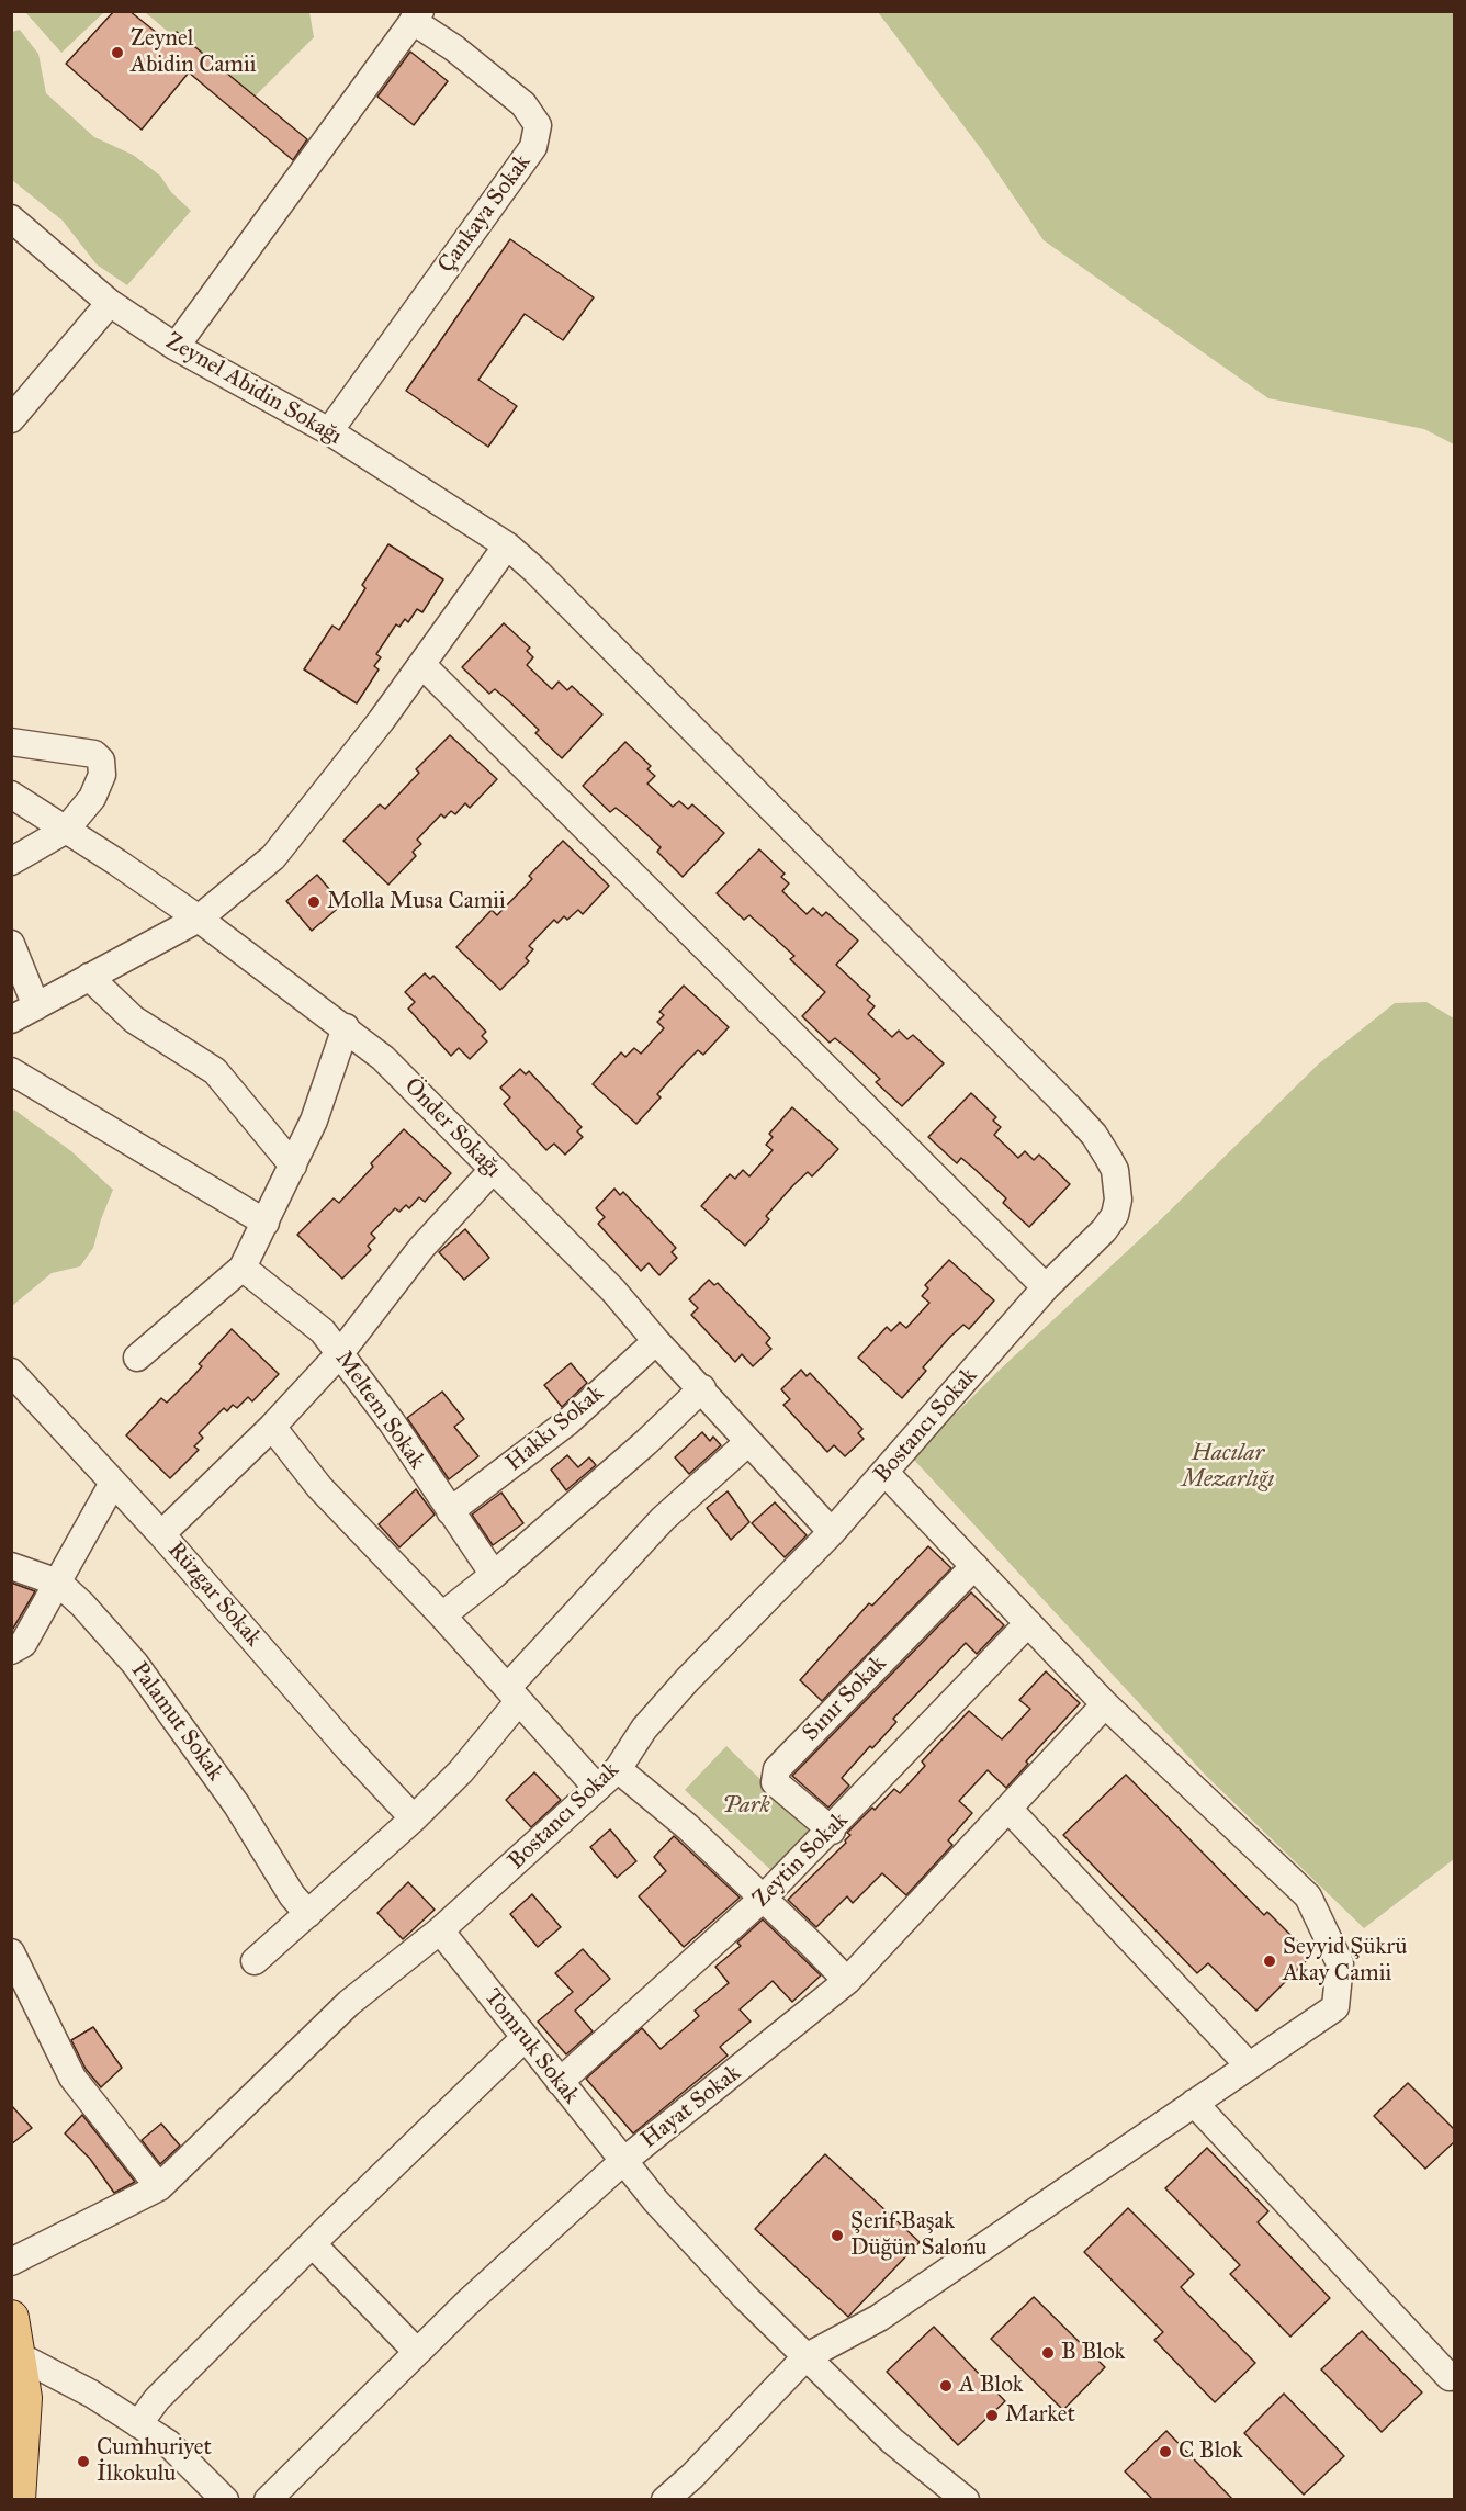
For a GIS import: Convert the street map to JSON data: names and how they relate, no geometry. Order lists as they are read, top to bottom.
{
  "streets": {
    "street": [
      "Çankaya Sokak",
      "Zeynel Abidin Sokağı",
      "Önder Sokağı",
      "Meltem Sokak",
      "Bostancı Sokak",
      "Hakkı Sokak",
      "Rüzgar Sokak",
      "Sınır Sokak",
      "Palamut Sokak",
      "Zeytin Sokak",
      "Tomruk Sokak",
      "Hayat Sokak"
    ]
  },
  "crossings": [
    ["Çankaya Sokak", "Zeynel Abidin Sokağı"],
    ["Zeynel Abidin Sokağı", "Bostancı Sokak"],
    ["Önder Sokağı", "Bostancı Sokak"],
    ["Önder Sokağı", "Hakkı Sokak"],
    ["Meltem Sokak", "Hakkı Sokak"],
    ["Bostancı Sokak", "Tomruk Sokak"],
    ["Sınır Sokak", "Zeytin Sokak"],
    ["Zeytin Sokak", "Tomruk Sokak"],
    ["Tomruk Sokak", "Hayat Sokak"]
  ],
  "parks": ["Hacılar Mezarlığı", "Park"],
  "places": [
    "Zeynel Abidin Camii",
    "Molla Musa Camii",
    "Seyyid Şükrü Akay Camii",
    "Şerif Başak Düğün Salonu",
    "B Blok",
    "A Blok",
    "Market",
    "C Blok",
    "Cumhuriyet İlkokulu"
  ]
}
